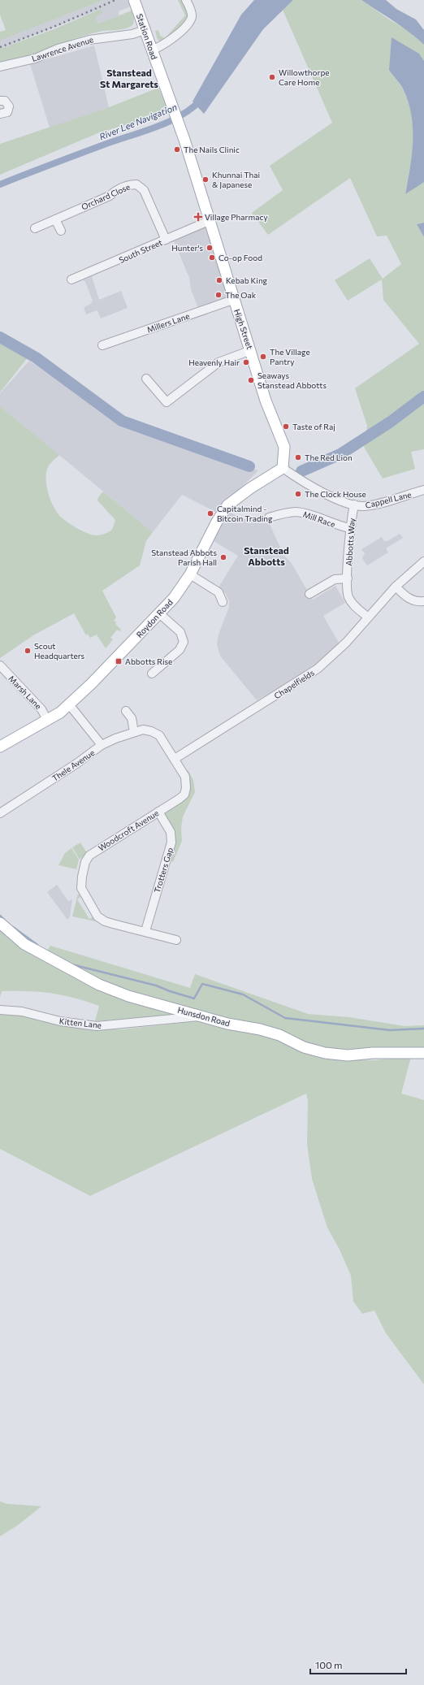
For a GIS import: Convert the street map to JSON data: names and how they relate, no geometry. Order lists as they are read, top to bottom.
{
  "streets": {
    "main road": [
      "Station Road",
      "High Street",
      "Roydon Road",
      "Hunsdon Road"
    ],
    "street": [
      "Lawrence Avenue",
      "Orchard Close",
      "South Street",
      "Millers Lane",
      "Cappell Lane",
      "Mill Race",
      "Abbotts Way",
      "Chapelfields",
      "Marsh Lane",
      "Thele Avenue",
      "Woodcroft Avenue",
      "Trotters Gap",
      "Kitten Lane"
    ]
  },
  "crossings": [
    ["Station Road", "Lawrence Avenue"],
    ["Station Road", "High Street"],
    ["Orchard Close", "South Street"],
    ["South Street", "High Street"],
    ["Millers Lane", "High Street"],
    ["High Street", "Cappell Lane"],
    ["High Street", "Roydon Road"],
    ["Cappell Lane", "Abbotts Way"],
    ["Cappell Lane", "Roydon Road"],
    ["Mill Race", "Abbotts Way"],
    ["Abbotts Way", "Chapelfields"],
    ["Roydon Road", "Marsh Lane"],
    ["Roydon Road", "Thele Avenue"],
    ["Chapelfields", "Woodcroft Avenue"],
    ["Thele Avenue", "Woodcroft Avenue"],
    ["Woodcroft Avenue", "Trotters Gap"],
    ["Hunsdon Road", "Kitten Lane"]
  ],
  "districts": ["Stanstead St Margarets", "Stanstead Abbotts"],
  "water": ["River Lee Navigation"],
  "places": {
    "other": [
      "Willowthorpe Care Home",
      "The Nails Clinic",
      "Khunnai Thai & Japanese",
      "Hunter's",
      "Co-op Food",
      "Kebab King",
      "The Oak",
      "The Village Pantry",
      "Heavenly Hair",
      "Seaways Stanstead Abbotts",
      "Taste of Raj",
      "The Red Lion",
      "The Clock House",
      "Capitalmind - Bitcoin Trading",
      "Stanstead Abbots Parish Hall",
      "Scout Headquarters"
    ],
    "health": ["Village Pharmacy"],
    "transit": ["Abbotts Rise"]
  },
  "scale_bar": "100 m"
}
